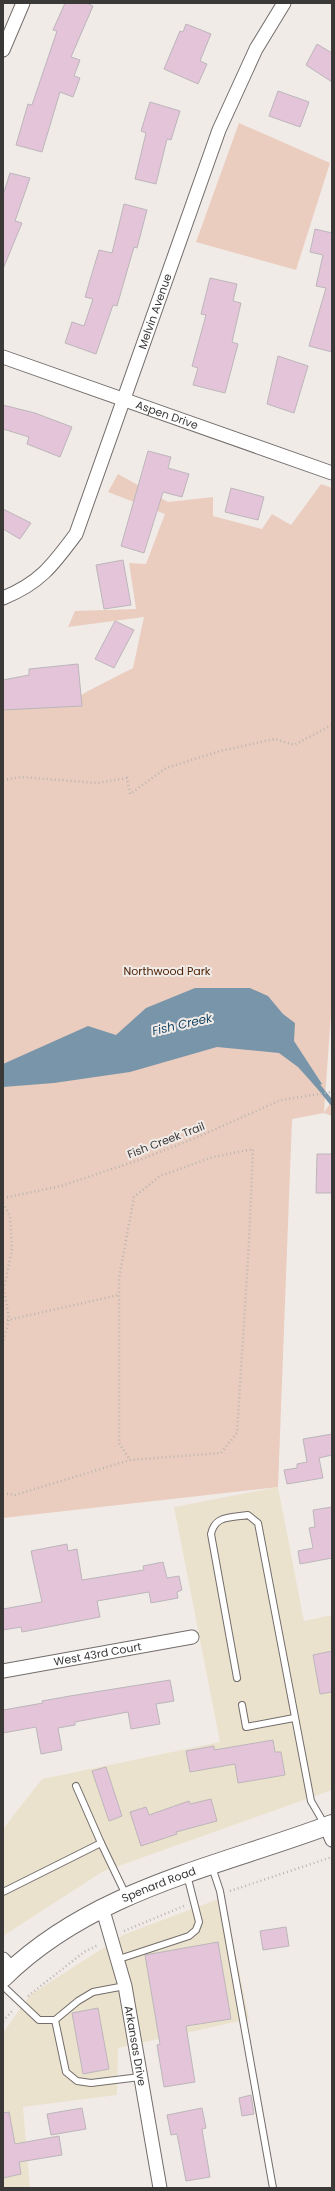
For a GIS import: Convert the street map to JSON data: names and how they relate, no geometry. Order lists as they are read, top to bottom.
{
  "streets": {
    "main road": ["Spenard Road"],
    "street": [
      "Melvin Avenue",
      "Aspen Drive",
      "West 43rd Court",
      "Arkansas Drive"
    ],
    "path": ["Fish Creek Trail"]
  },
  "crossings": [
    ["Melvin Avenue", "Aspen Drive"],
    ["Spenard Road", "Arkansas Drive"]
  ],
  "water": ["Fish Creek"],
  "parks": ["Northwood Park"]
}
